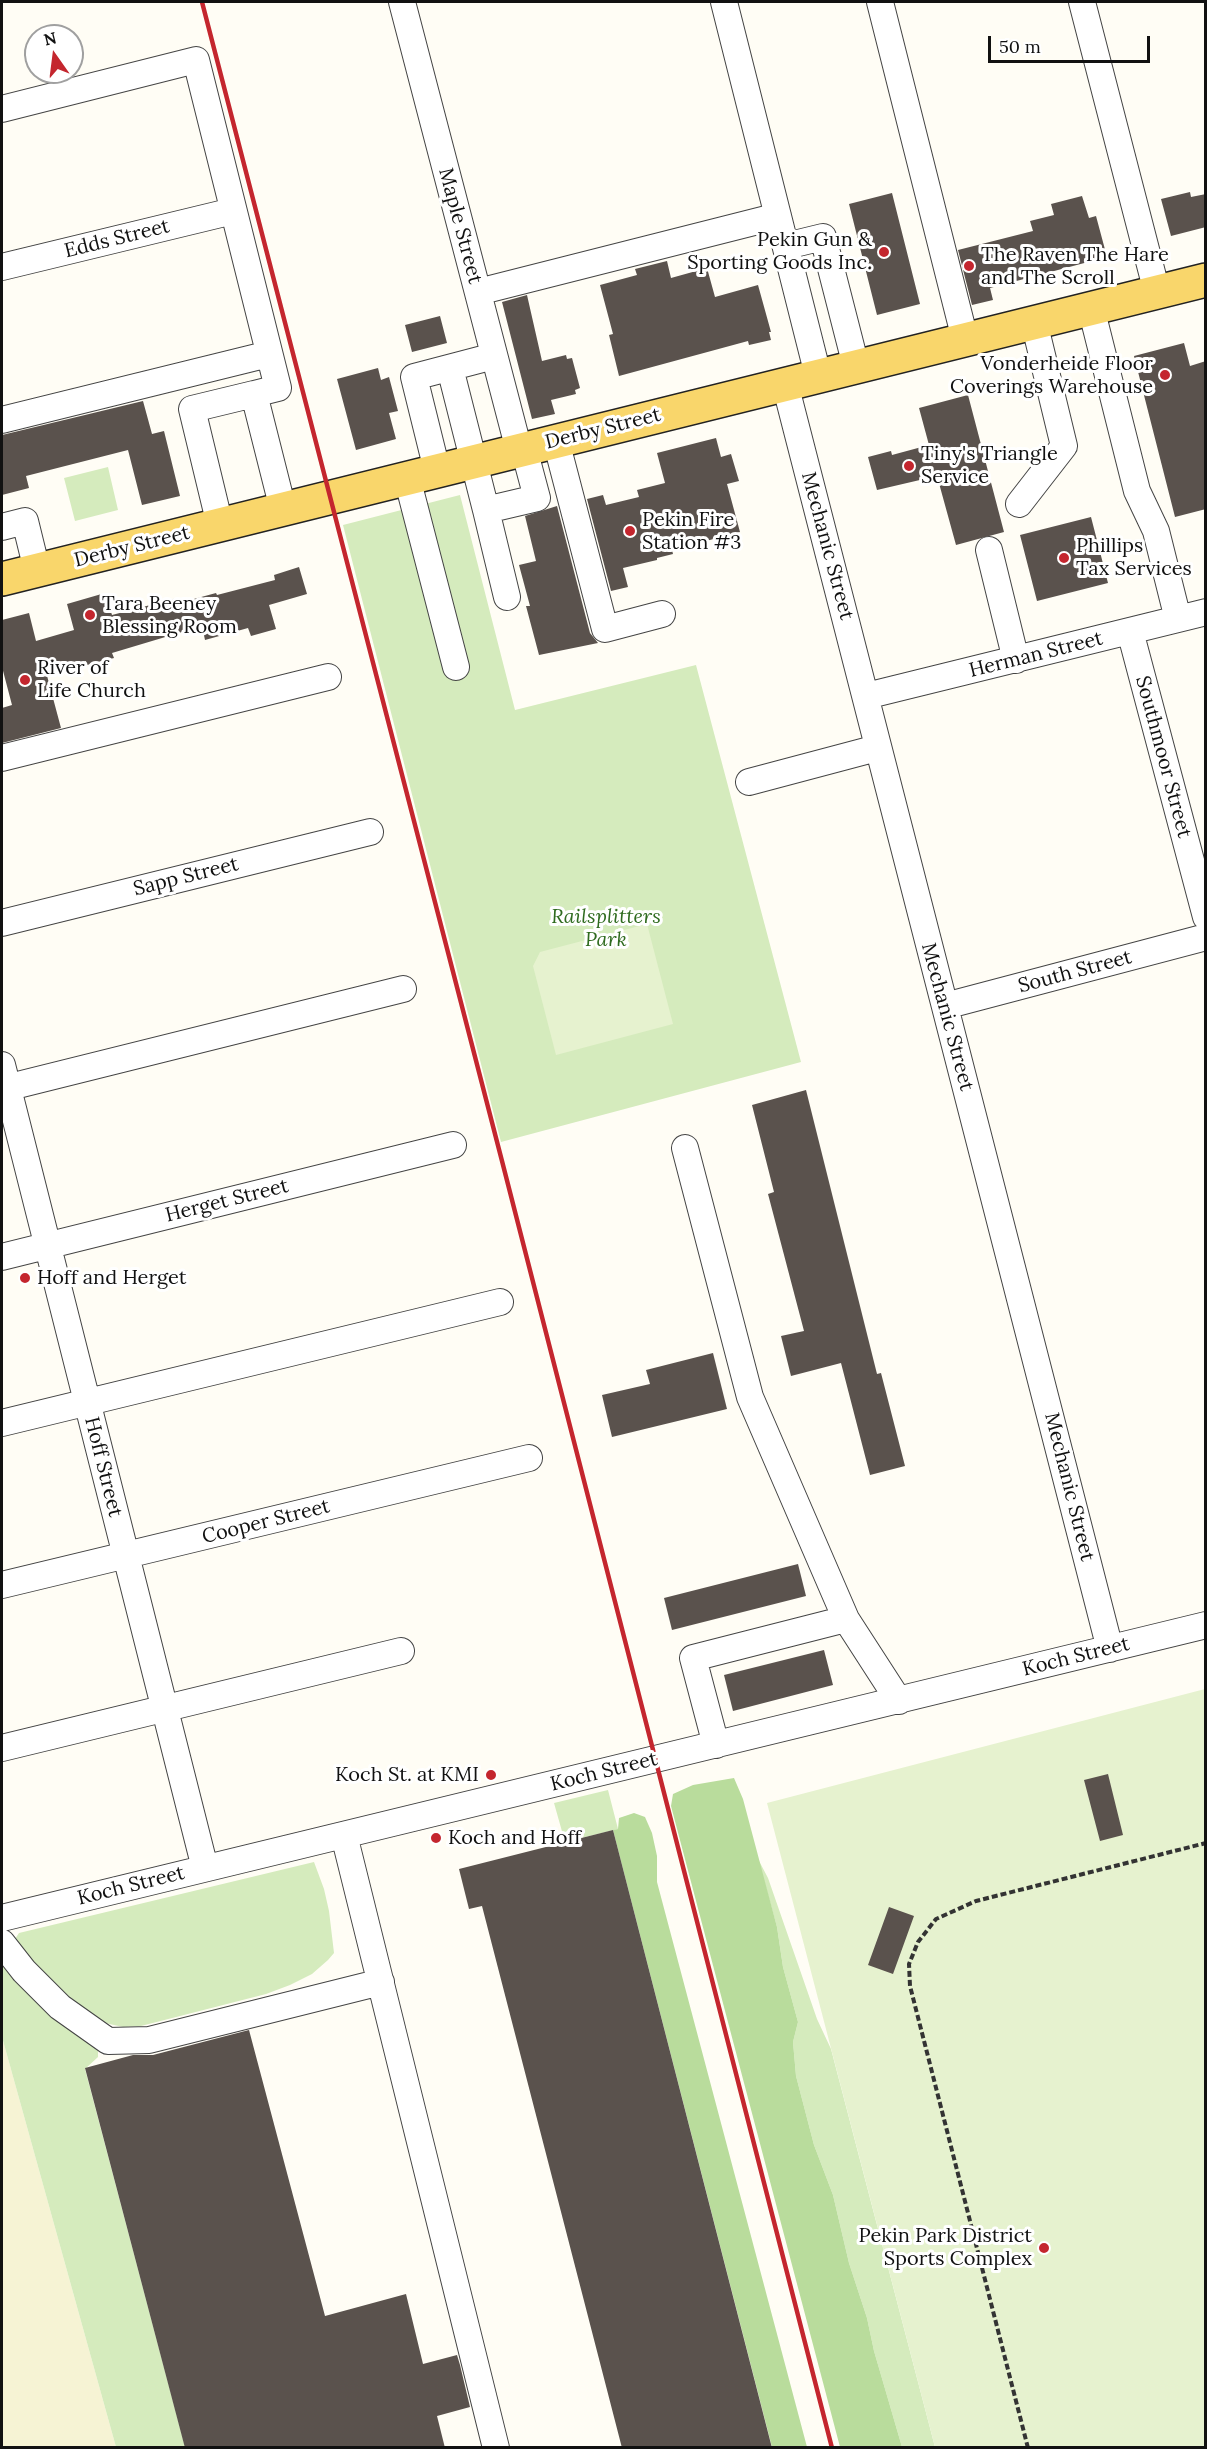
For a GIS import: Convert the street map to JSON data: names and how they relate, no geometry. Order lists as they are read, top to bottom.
{
  "streets": {
    "main road": ["Derby Street"],
    "street": [
      "Maple Street",
      "Edds Street",
      "Mechanic Street",
      "Herman Street",
      "Southmoor Street",
      "Sapp Street",
      "South Street",
      "Herget Street",
      "Hoff Street",
      "Cooper Street",
      "Koch Street"
    ]
  },
  "crossings": [
    ["Maple Street", "Derby Street"],
    ["Derby Street", "Mechanic Street"],
    ["Mechanic Street", "Herman Street"],
    ["Mechanic Street", "South Street"],
    ["Mechanic Street", "Koch Street"],
    ["Herman Street", "Southmoor Street"],
    ["Herget Street", "Hoff Street"],
    ["Hoff Street", "Cooper Street"],
    ["Hoff Street", "Koch Street"]
  ],
  "parks": ["Railsplitters Park"],
  "places": [
    "Pekin Gun & Sporting Goods Inc.",
    "The Raven The Hare and The Scroll",
    "Vonderheide Floor Coverings Warehouse",
    "Tiny's Triangle Service",
    "Pekin Fire Station #3",
    "Phillips Tax Services",
    "Tara Beeney Blessing Room",
    "River of Life Church",
    "Hoff and Herget",
    "Koch St. at KMI",
    "Koch and Hoff",
    "Pekin Park District Sports Complex"
  ],
  "scale_bar": "50 m",
  "north": "top"
}
